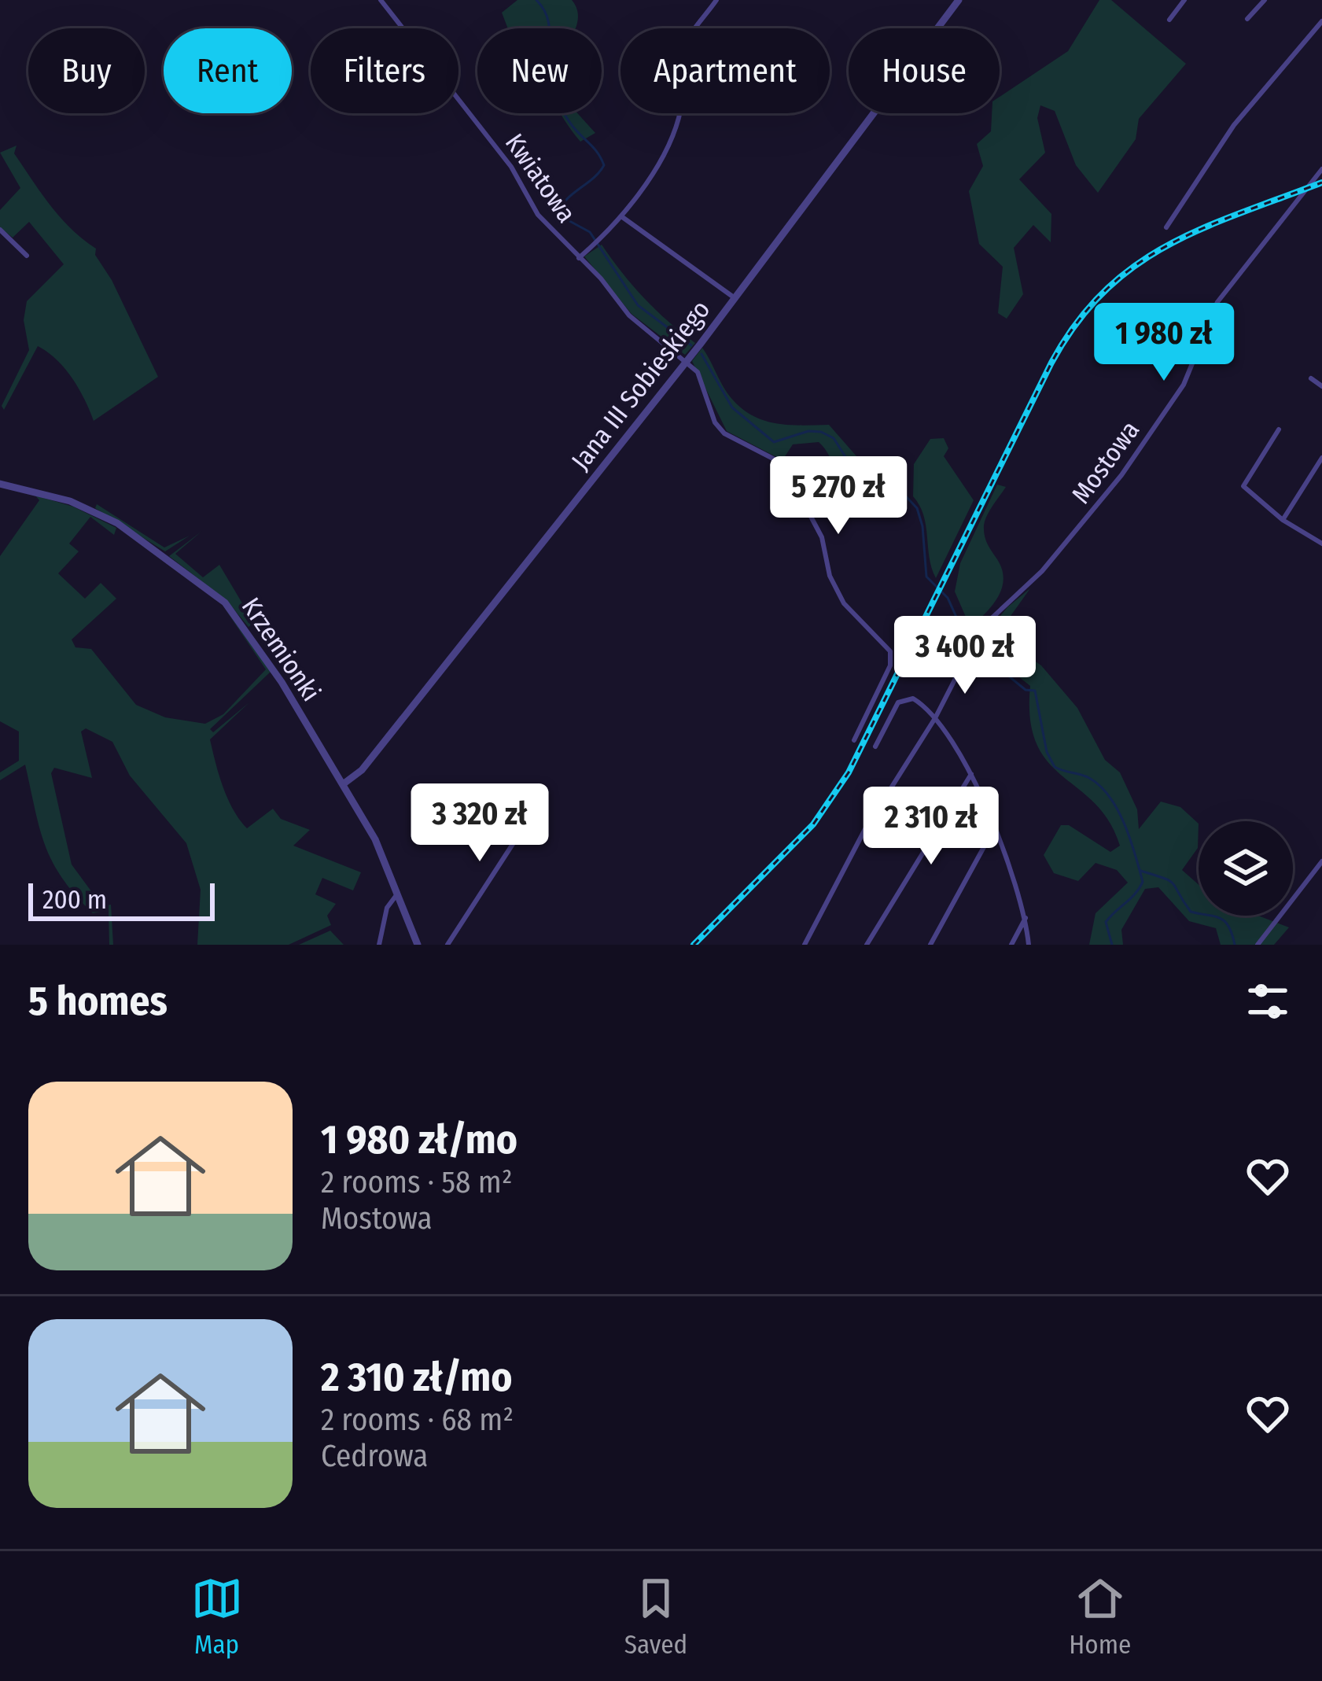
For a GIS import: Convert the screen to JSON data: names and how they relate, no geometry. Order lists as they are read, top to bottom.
{
  "streets": {
    "street": [
      "Kwiatowa",
      "Jana III Sobieskiego",
      "Mostowa",
      "Krzemionki"
    ]
  },
  "crossings": [
    ["Kwiatowa", "Jana III Sobieskiego"],
    ["Jana III Sobieskiego", "Krzemionki"]
  ],
  "scale_bar": "200 m",
  "page": {
    "chip": [
      "Buy",
      "Rent",
      "Filters",
      "New",
      "Apartment",
      "House"
    ],
    "price": [
      "1 980 zł",
      "5 270 zł",
      "3 400 zł",
      "3 320 zł",
      "2 310 zł"
    ],
    "scale": "200 m",
    "heading": "5 homes",
    "list": [
      {
        "name": "1 980 zł/mo",
        "note": "2 rooms · 58 m² · Mostowa"
      },
      {
        "name": "2 310 zł/mo",
        "note": "2 rooms · 68 m² · Cedrowa"
      }
    ],
    "tabs": ["Map", "Saved", "Home"]
  }
}
